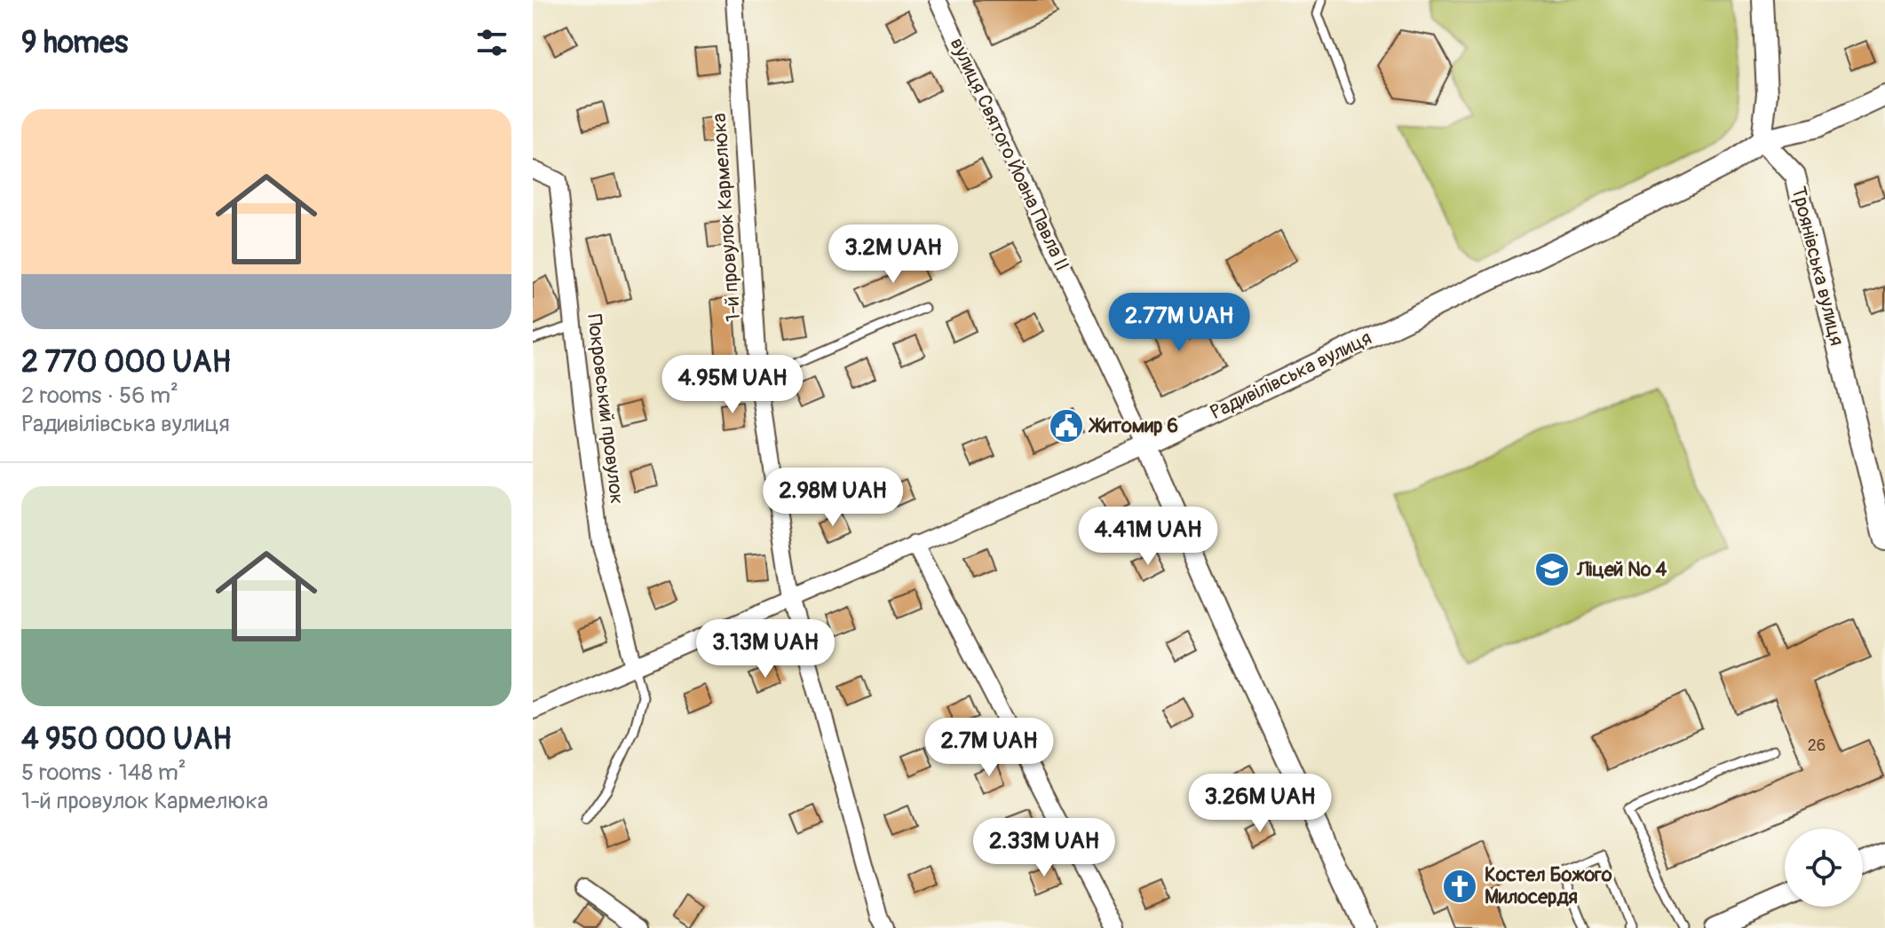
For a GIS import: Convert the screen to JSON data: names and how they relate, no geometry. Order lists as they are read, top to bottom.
{
  "streets": {
    "street": [
      "вулиця Святого Йоана Павла II",
      "1-й провулок Кармелюка",
      "Троянівська вулиця",
      "Радивілівська вулиця",
      "Покровський провулок"
    ]
  },
  "crossings": [
    ["вулиця Святого Йоана Павла II", "Радивілівська вулиця"],
    ["1-й провулок Кармелюка", "Радивілівська вулиця"],
    ["Троянівська вулиця", "Радивілівська вулиця"],
    ["Радивілівська вулиця", "Покровський провулок"]
  ],
  "places": {
    "public building": ["Житомир 6"],
    "school or university": ["Ліцей № 4"],
    "church": ["Костел Божого Милосердя"]
  },
  "house_numbers": ["26"],
  "page": {
    "heading": "9 homes",
    "list": [
      {
        "name": "2 770 000 UAH",
        "note": "2 rooms · 56 m² · Радивілівська вулиця"
      },
      {
        "name": "4 950 000 UAH",
        "note": "5 rooms · 148 m² · 1-й провулок Кармелюка"
      }
    ],
    "price": [
      "3.2M UAH",
      "2.77M UAH",
      "4.95M UAH",
      "2.98M UAH",
      "4.41M UAH",
      "3.13M UAH",
      "2.7M UAH",
      "3.26M UAH",
      "2.33M UAH"
    ]
  }
}
